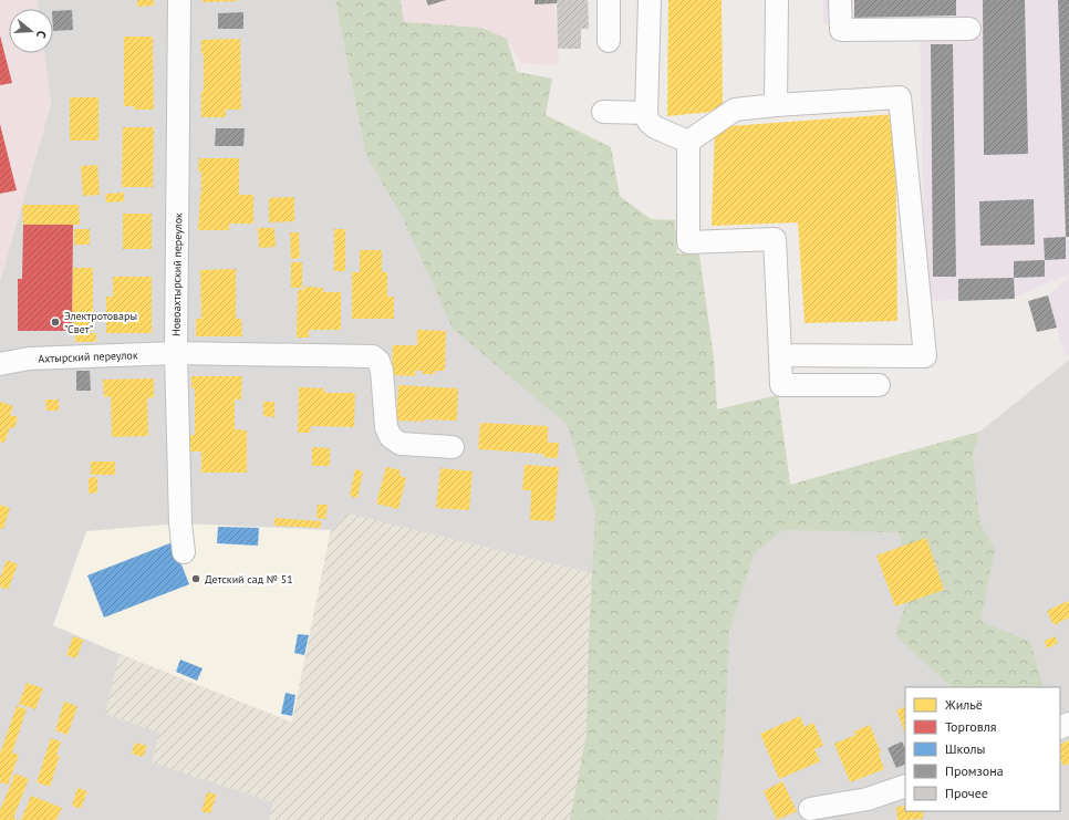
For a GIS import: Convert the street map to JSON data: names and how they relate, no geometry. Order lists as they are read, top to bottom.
{
  "streets": {
    "street": ["Новоахтырский переулок", "Ахтырский переулок"]
  },
  "crossings": [
    ["Новоахтырский переулок", "Ахтырский переулок"]
  ],
  "places": ["Электротовары \"Свет\"", "Детский сад № 51"],
  "legend": [
    "Жильё",
    "Торговля",
    "Школы",
    "Промзона",
    "Прочее"
  ],
  "north": "right"
}
